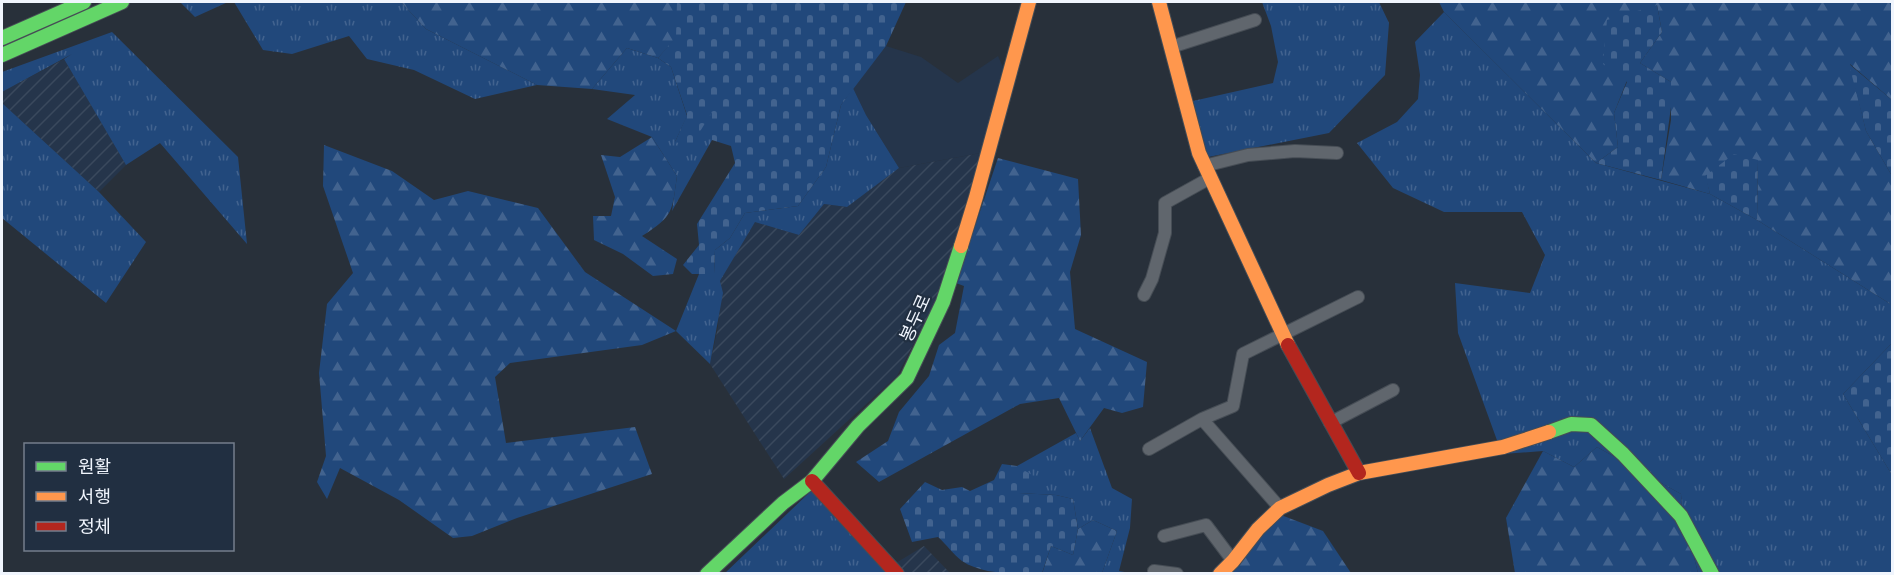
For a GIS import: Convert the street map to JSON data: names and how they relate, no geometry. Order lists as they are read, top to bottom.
{
  "streets": {
    "street": ["봉두로"]
  },
  "legend": ["원활", "서행", "정체"]
}
